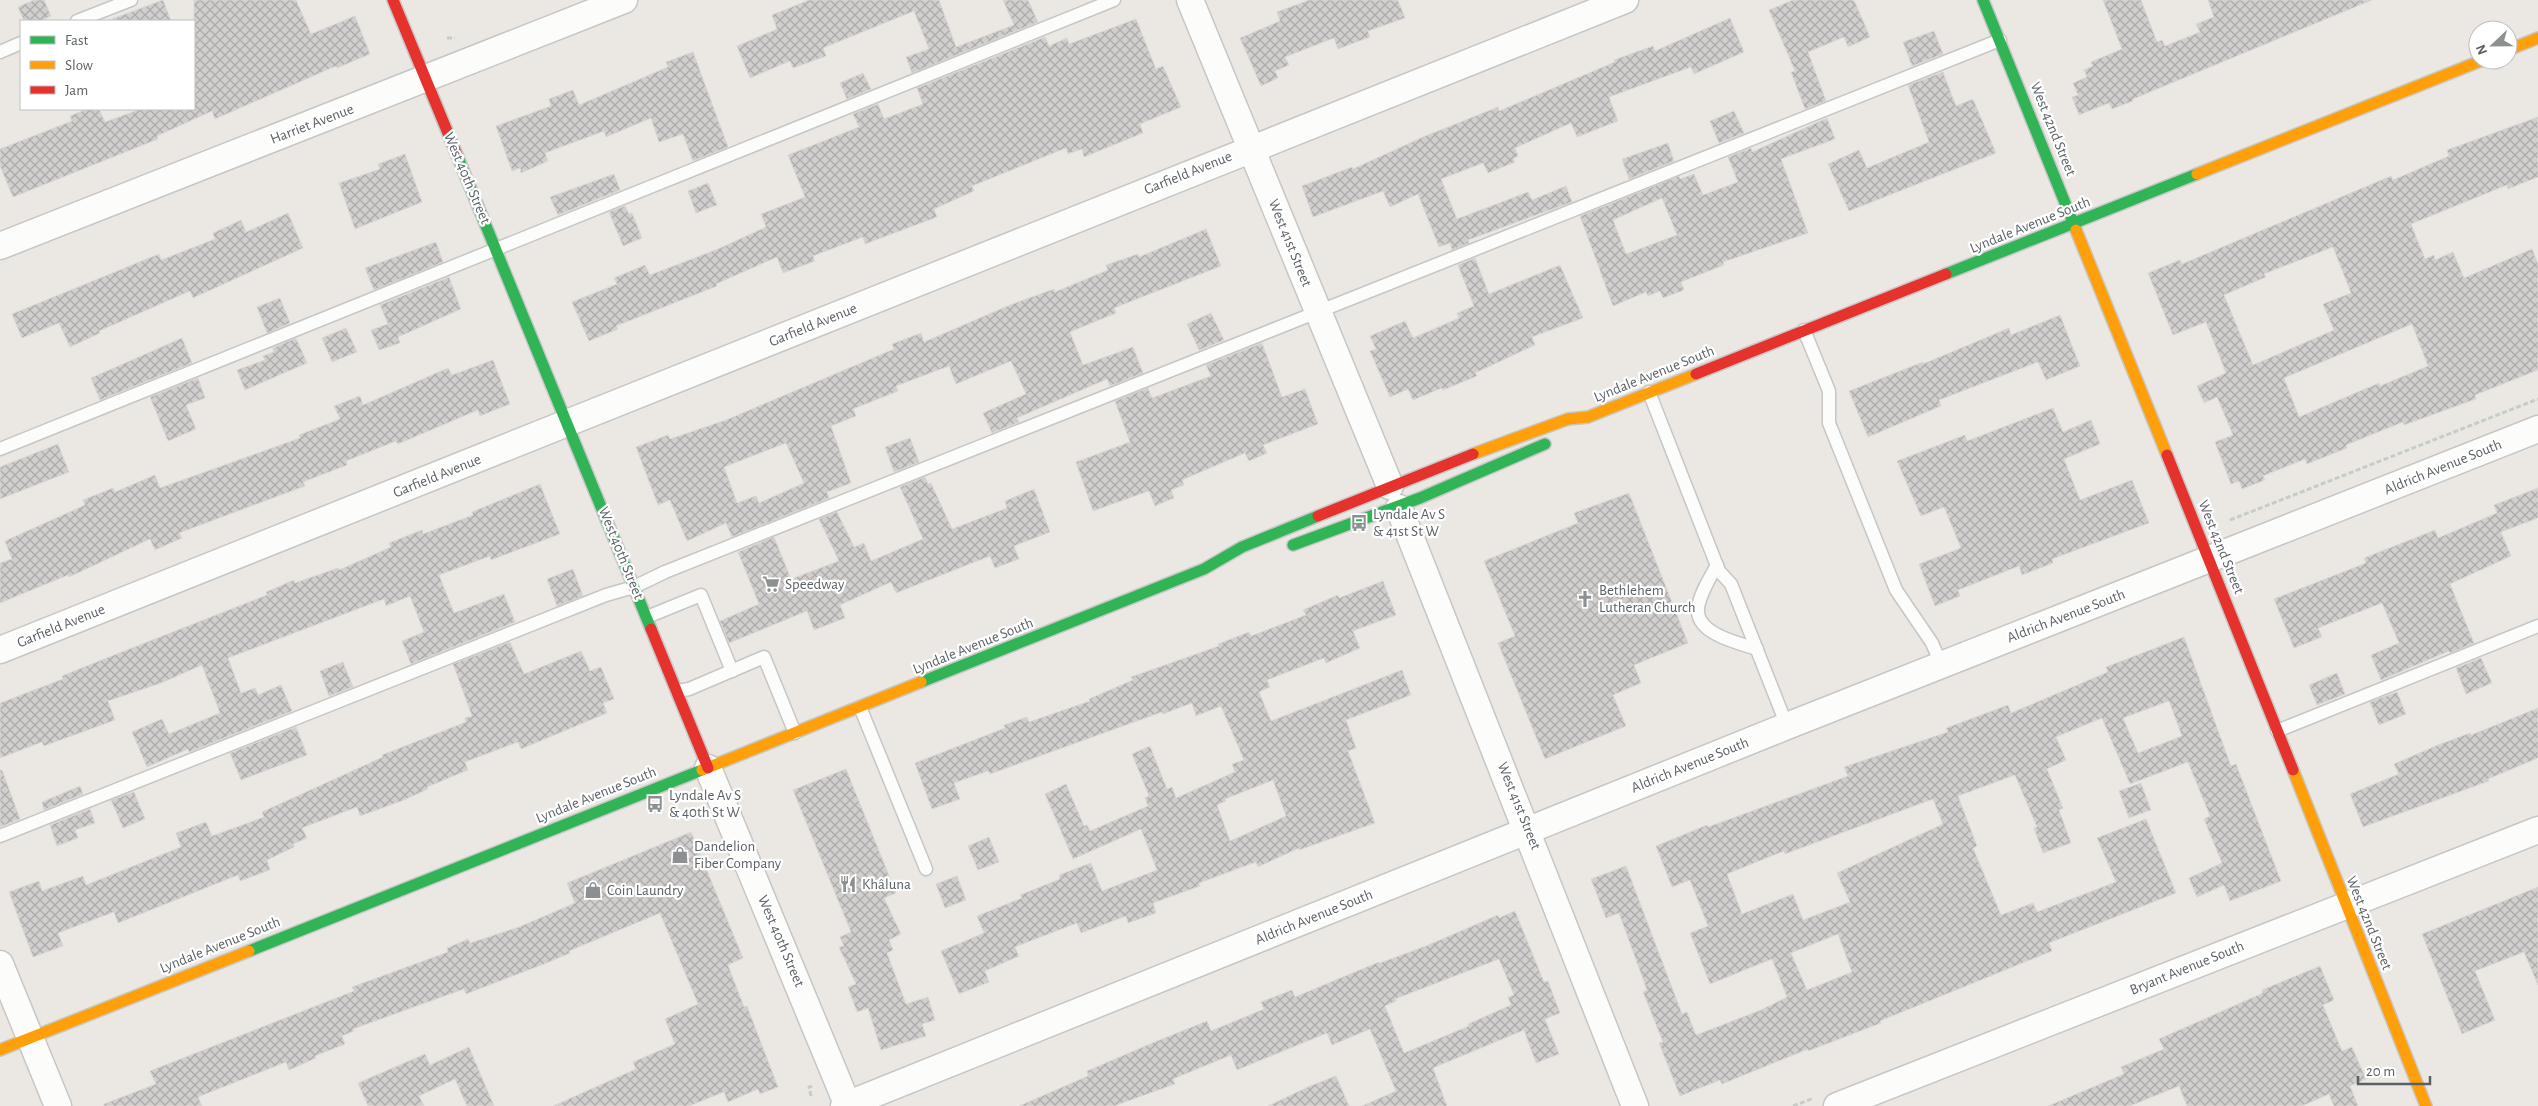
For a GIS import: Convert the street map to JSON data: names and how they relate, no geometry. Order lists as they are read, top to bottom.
{
  "streets": {
    "main road": ["West 42nd Street", "West 40th Street", "Lyndale Avenue South"],
    "street": [
      "Harriet Avenue",
      "Garfield Avenue",
      "West 41st Street",
      "Aldrich Avenue South",
      "Bryant Avenue South"
    ]
  },
  "crossings": [
    ["Harriet Avenue", "West 40th Street"],
    ["West 42nd Street", "Lyndale Avenue South"],
    ["West 42nd Street", "Aldrich Avenue South"],
    ["West 42nd Street", "Bryant Avenue South"],
    ["Garfield Avenue", "West 40th Street"],
    ["Garfield Avenue", "West 41st Street"],
    ["West 40th Street", "Lyndale Avenue South"],
    ["West 40th Street", "Aldrich Avenue South"],
    ["Lyndale Avenue South", "West 41st Street"],
    ["West 41st Street", "Aldrich Avenue South"]
  ],
  "places": {
    "bus stop": ["Lyndale Av S & 41st St W", "Lyndale Av S & 40th St W"],
    "supermarket": ["Speedway"],
    "church": ["Bethlehem Lutheran Church"],
    "shop": ["Dandelion Fiber Company", "Coin Laundry"],
    "restaurant": ["Khâluna"]
  },
  "legend": ["Fast", "Slow", "Jam"],
  "scale_bar": "20 m",
  "north": "left"
}
